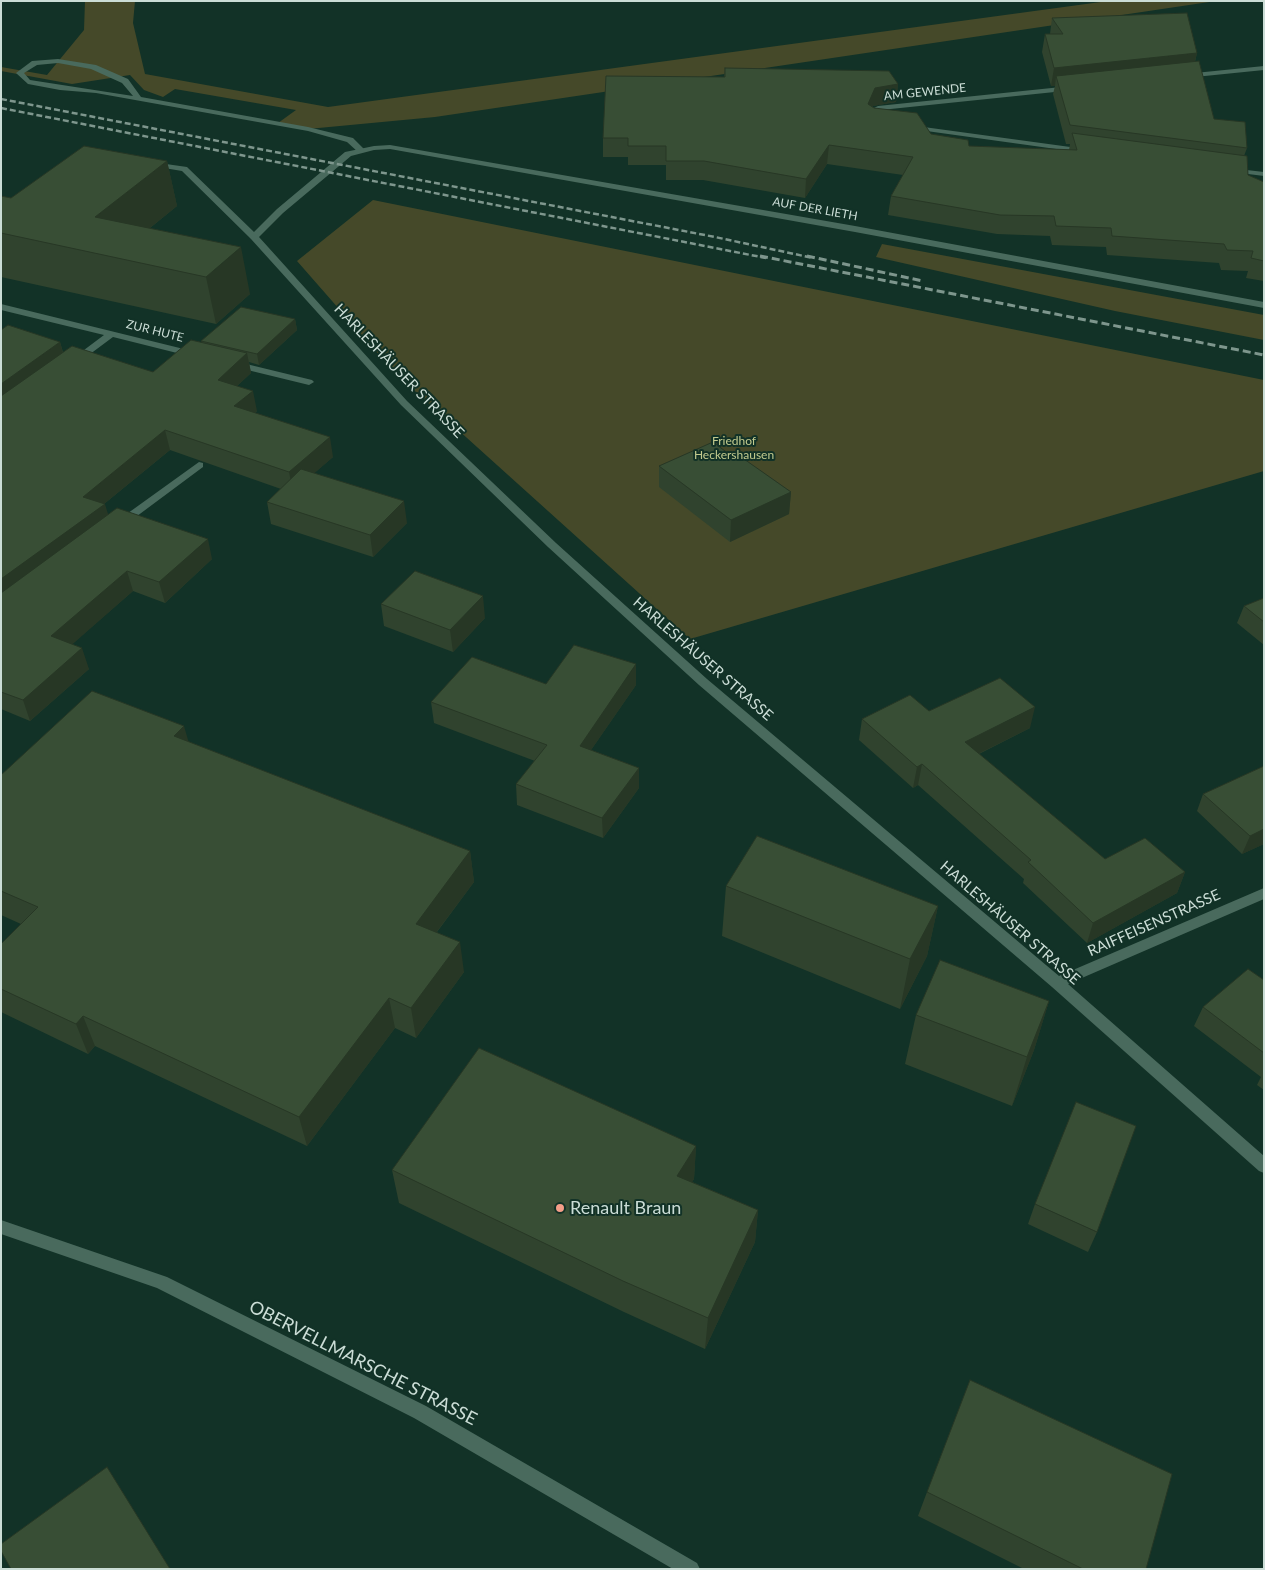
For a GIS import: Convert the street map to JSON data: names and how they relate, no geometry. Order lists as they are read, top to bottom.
{
  "streets": {
    "street": [
      "AM GEWENDE",
      "AUF DER LIETH",
      "ZUR HUTE",
      "HARLESHÄUSER STRASSE",
      "RAIFFEISENSTRASSE",
      "OBERVELLMARSCHE STRASSE"
    ]
  },
  "crossings": [
    ["HARLESHÄUSER STRASSE", "RAIFFEISENSTRASSE"]
  ],
  "parks": ["Friedhof Heckershausen"],
  "places": ["Renault Braun"]
}
